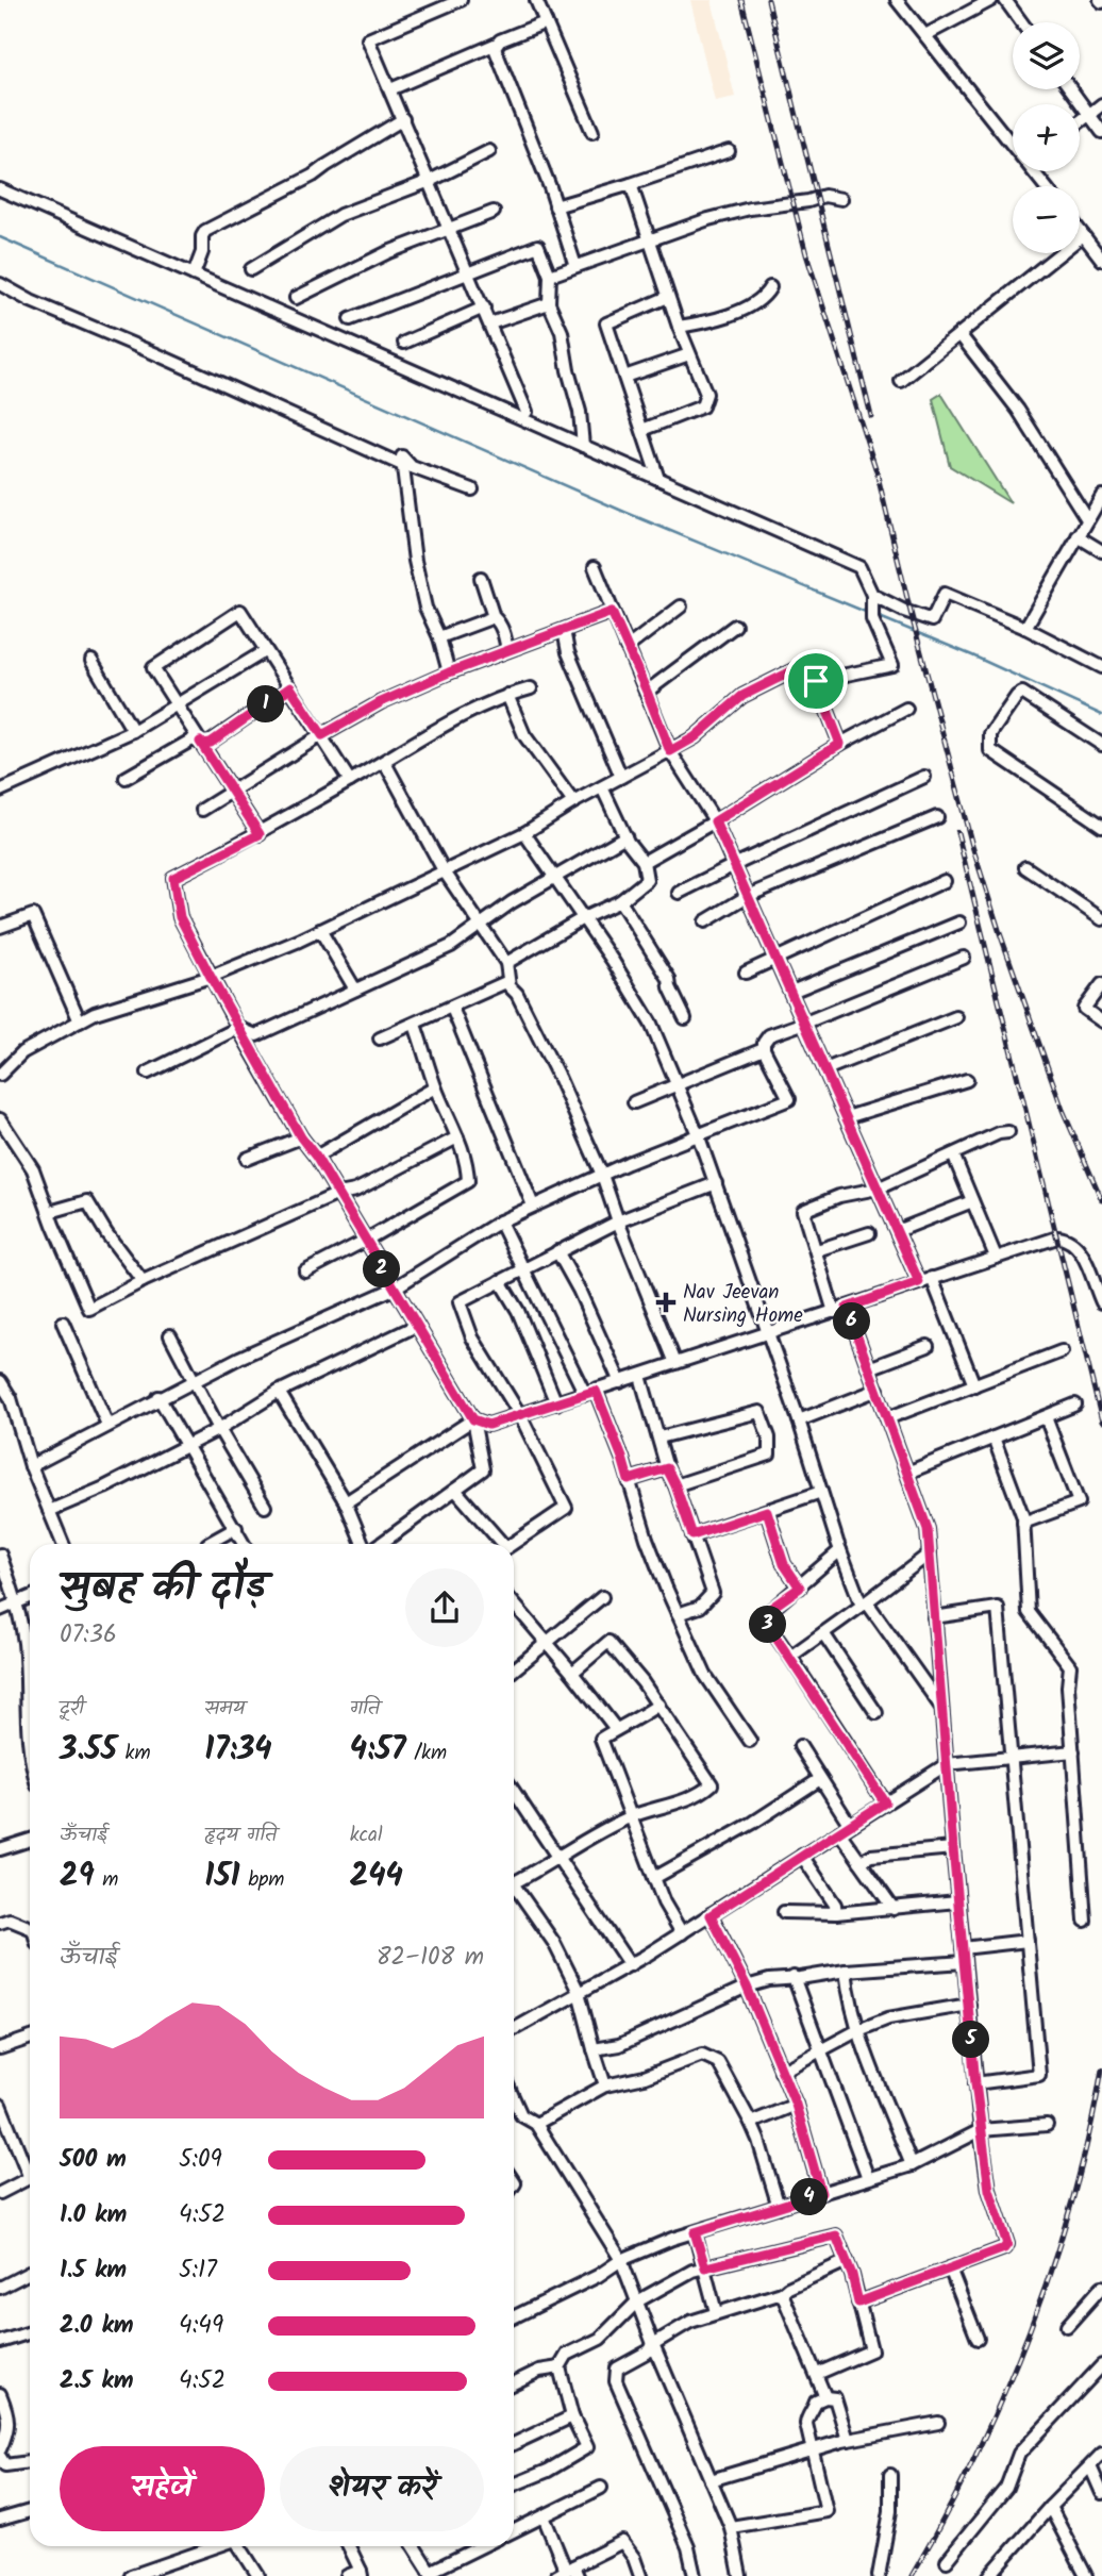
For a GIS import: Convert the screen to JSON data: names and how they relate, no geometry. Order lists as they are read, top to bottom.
{
  "places": {
    "health": ["Nav Jeevan Nursing Home"]
  },
  "page": {
    "map_buttons": ["+", "−"],
    "pins": [
      "1",
      "2",
      "6",
      "3",
      "5",
      "4"
    ],
    "heading": ["सुबह की दौड़", "07:36"],
    "stats": [
      ["दूरी", "3.55 km"],
      ["समय", "17:34"],
      ["गति", "4:57 /km"],
      ["ऊँचाई", "29 m"],
      ["हृदय गति", "151 bpm"],
      ["kcal", "244"]
    ],
    "chart": ["ऊँचाई", "82–108 m"],
    "list": [
      {
        "name": "500 m",
        "note": "5:09"
      },
      {
        "name": "1.0 km",
        "note": "4:52"
      },
      {
        "name": "1.5 km",
        "note": "5:17"
      },
      {
        "name": "2.0 km",
        "note": "4:49"
      },
      {
        "name": "2.5 km",
        "note": "4:52"
      }
    ],
    "buttons": ["सहेजें", "शेयर करें"]
  }
}
